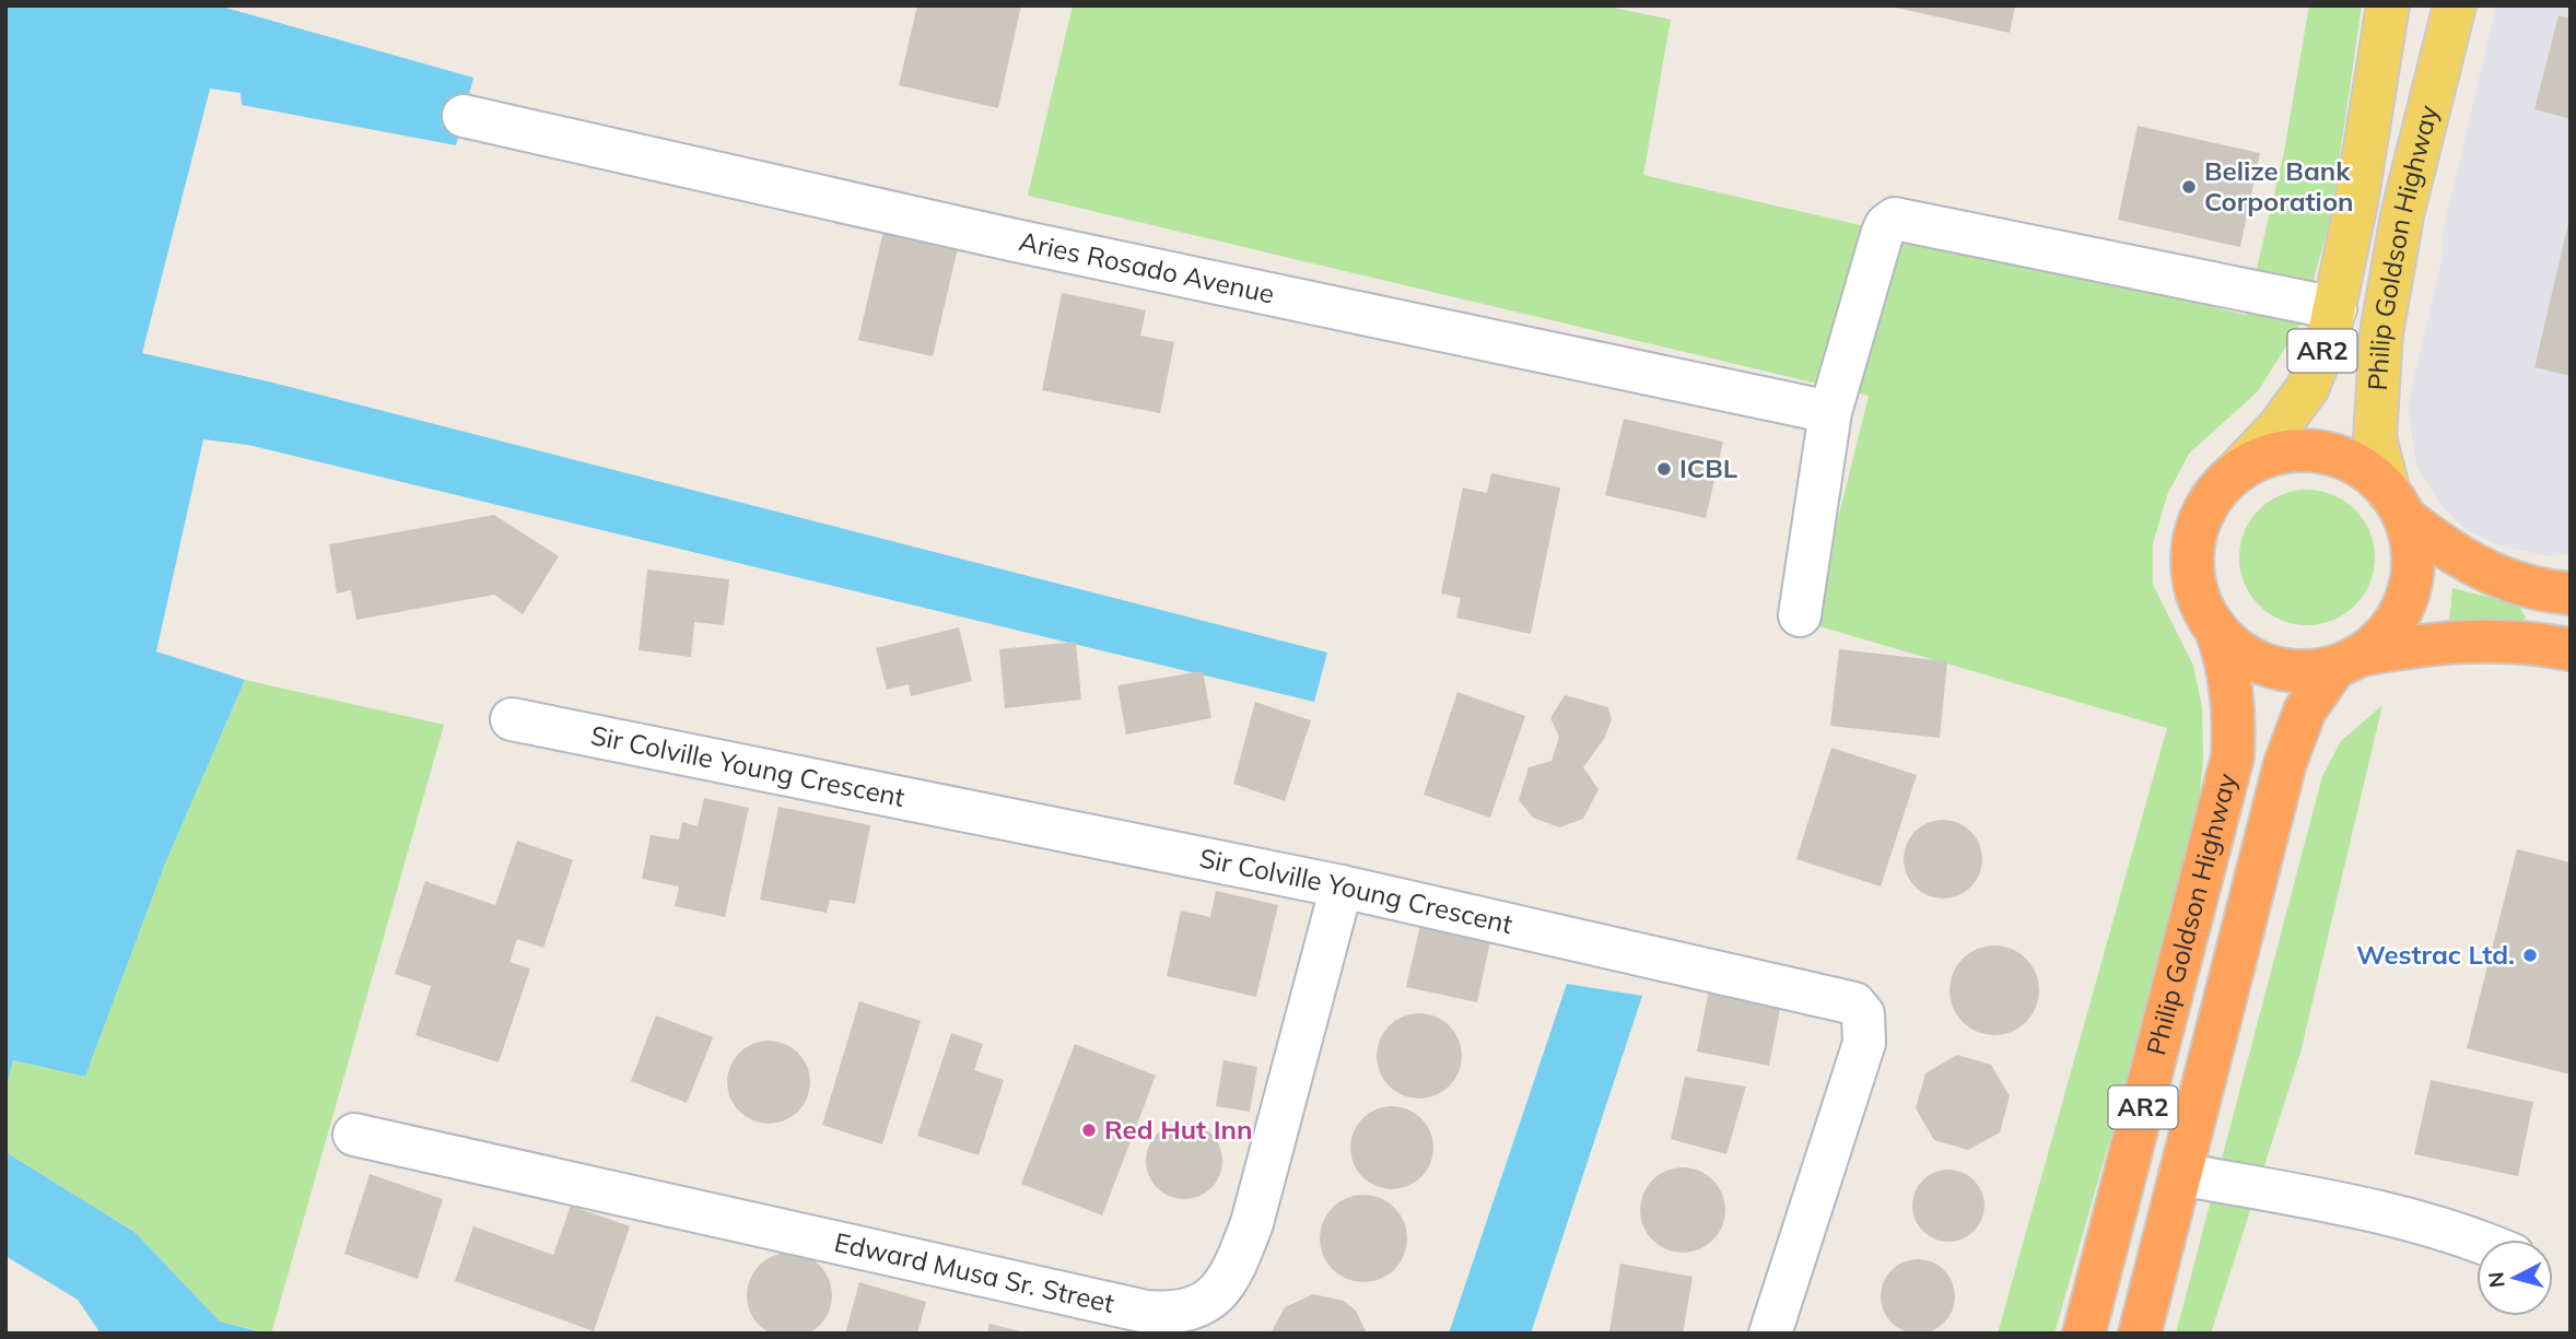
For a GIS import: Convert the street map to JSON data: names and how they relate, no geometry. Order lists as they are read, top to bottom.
{
  "streets": {
    "highway": ["Philip Goldson Highway", "AR2"],
    "street": ["Aries Rosado Avenue", "Sir Colville Young Crescent", "Edward Musa Sr. Street"]
  },
  "crossings": [
    ["Philip Goldson Highway", "AR2"],
    ["Sir Colville Young Crescent", "Edward Musa Sr. Street"]
  ],
  "places": [
    "Belize Bank Corporation",
    "ICBL",
    "Westrac Ltd.",
    "Red Hut Inn"
  ],
  "north": "left"
}
